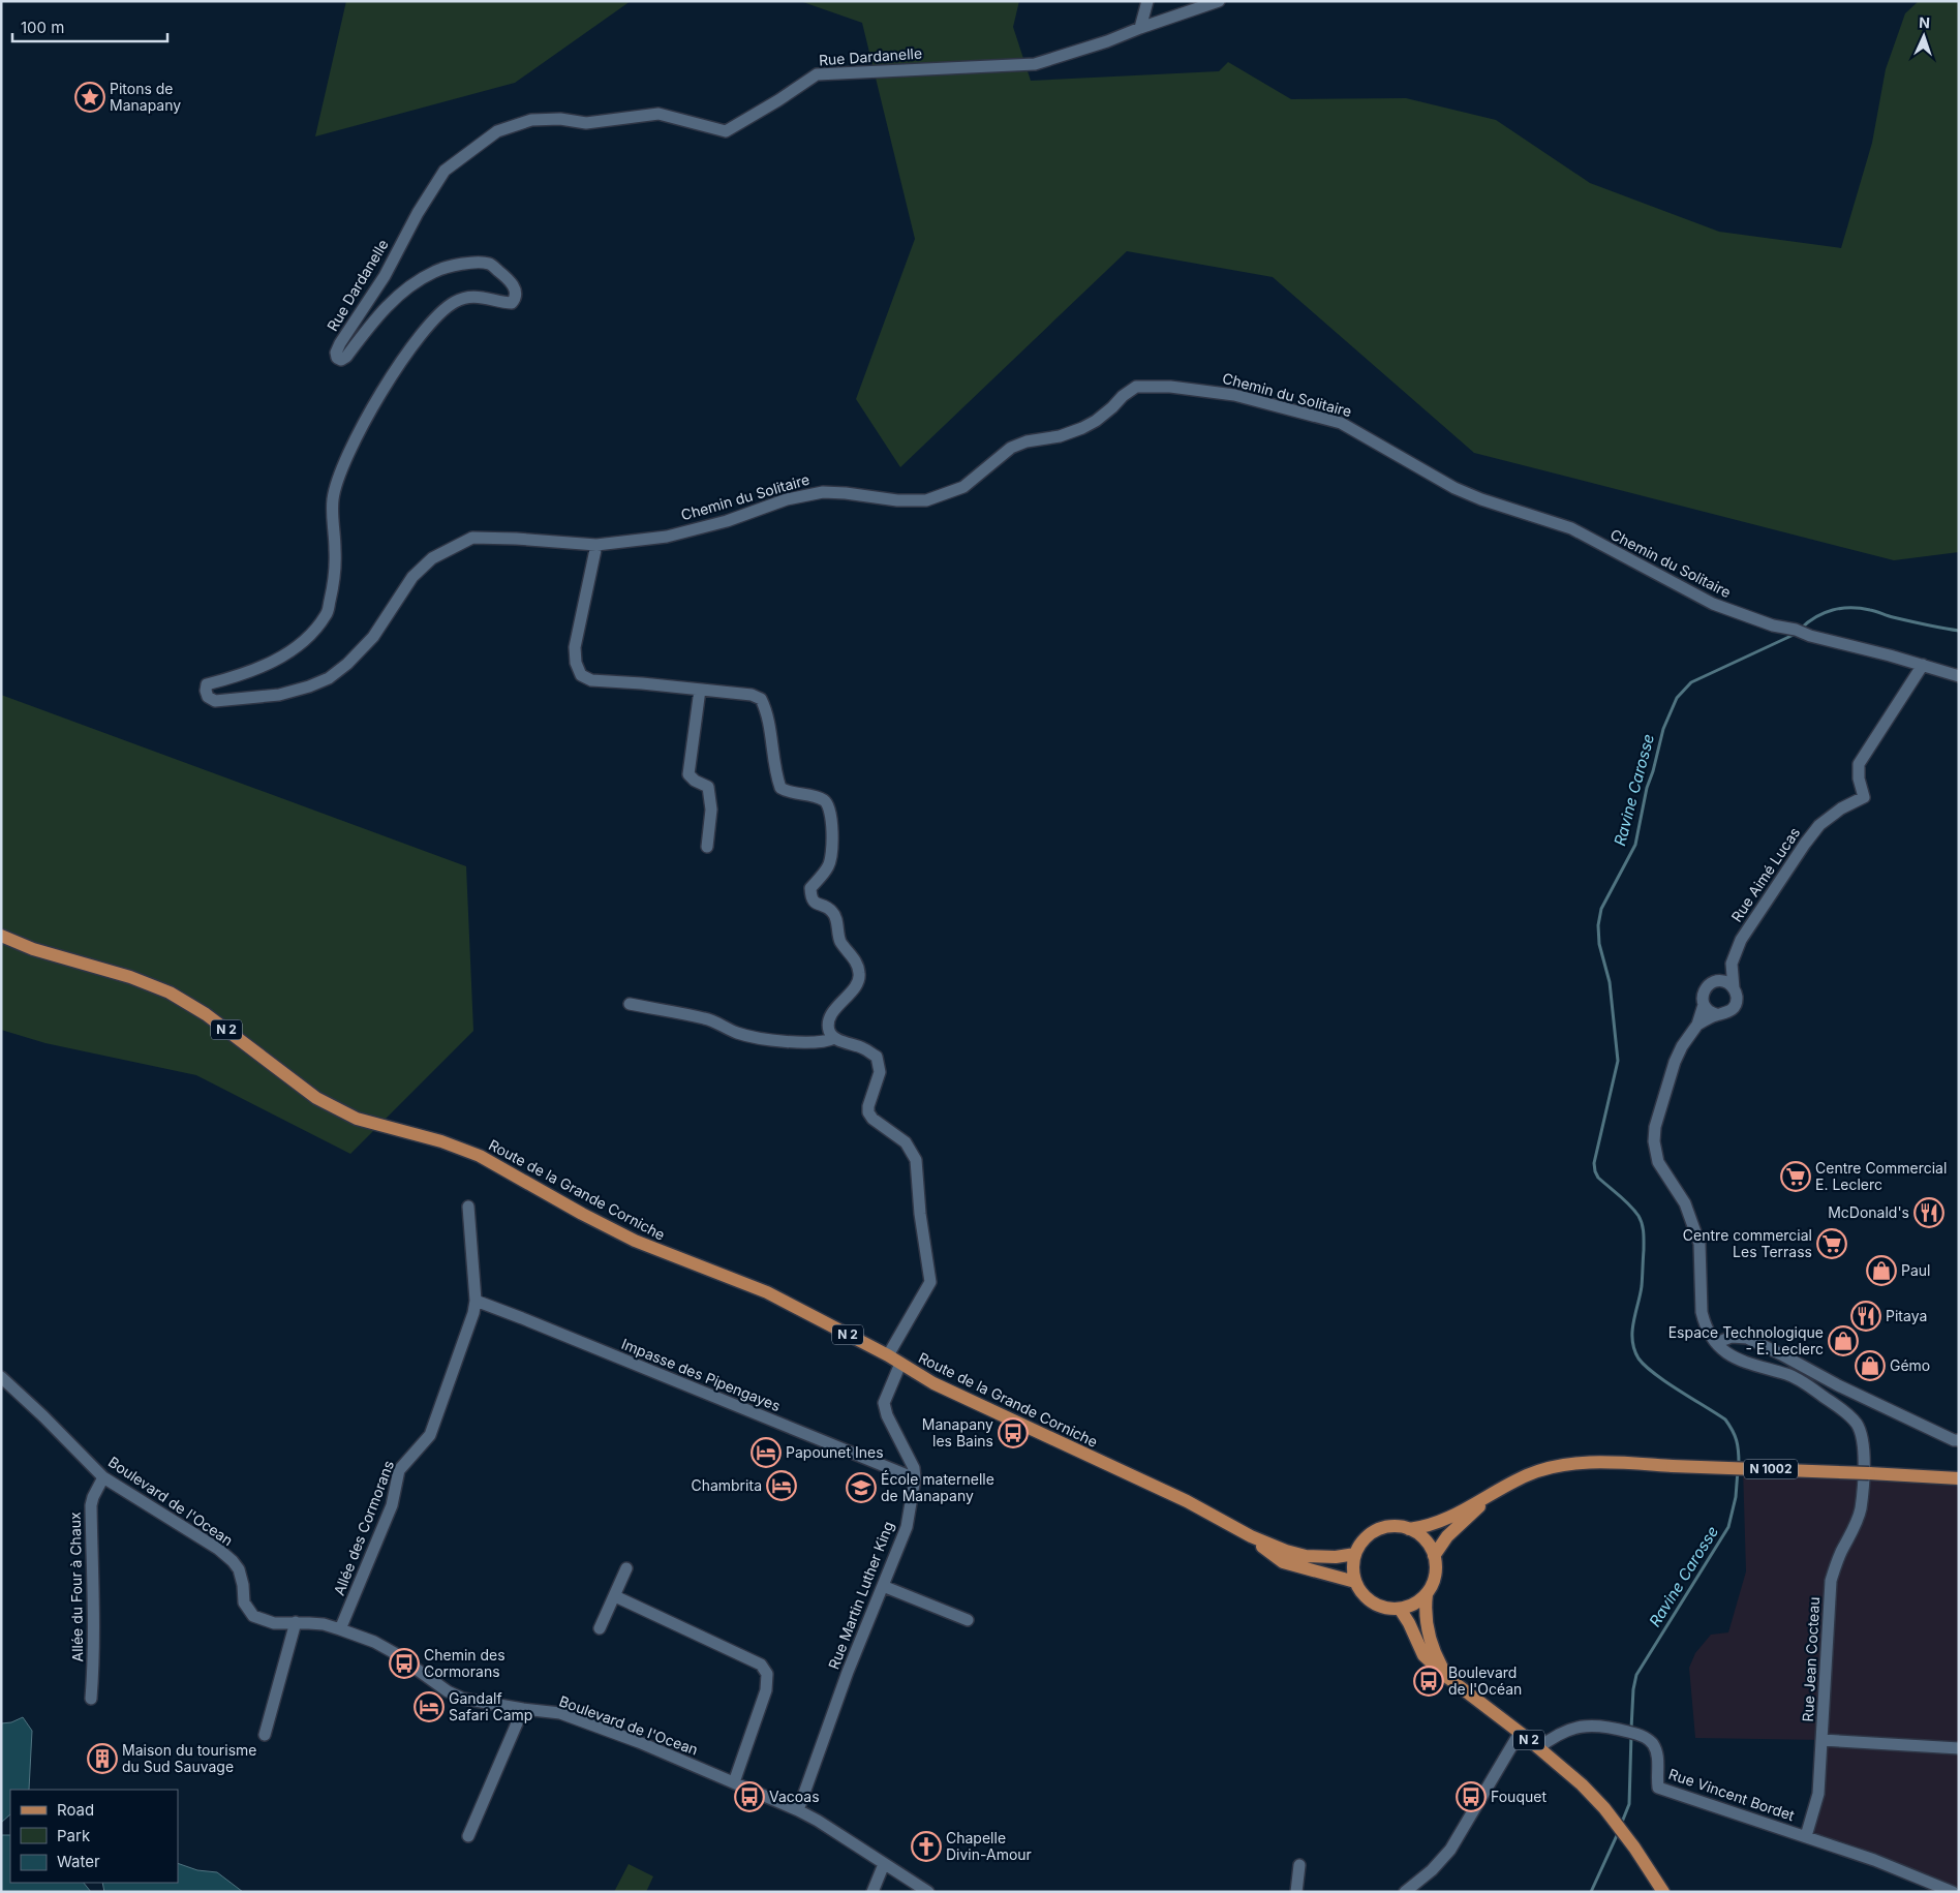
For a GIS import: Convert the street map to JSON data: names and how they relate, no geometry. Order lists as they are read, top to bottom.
{
  "streets": {
    "main road": ["N 2", "Route de la Grande Corniche", "N 1002"],
    "street": [
      "Rue Dardanelle",
      "Chemin du Solitaire",
      "Rue Aimé Lucas",
      "Impasse des Pipengayes",
      "Boulevard de l'Ocean",
      "Allée des Cormorans",
      "Allée du Four à Chaux",
      "Rue Martin Luther King",
      "Rue Jean Cocteau",
      "Rue Vincent Bordet"
    ]
  },
  "crossings": [
    ["Rue Dardanelle", "Chemin du Solitaire"],
    ["Chemin du Solitaire", "Rue Aimé Lucas"],
    ["N 2", "Route de la Grande Corniche"],
    ["N 2", "N 1002"],
    ["N 2", "Rue Vincent Bordet"],
    ["Route de la Grande Corniche", "N 1002"],
    ["Route de la Grande Corniche", "Rue Martin Luther King"],
    ["Impasse des Pipengayes", "Allée des Cormorans"],
    ["Impasse des Pipengayes", "Rue Martin Luther King"],
    ["Boulevard de l'Ocean", "Allée des Cormorans"],
    ["Boulevard de l'Ocean", "Allée du Four à Chaux"],
    ["Boulevard de l'Ocean", "Rue Martin Luther King"],
    ["Rue Jean Cocteau", "Rue Vincent Bordet"]
  ],
  "water": ["Ravine Carosse"],
  "places": {
    "place": ["Pitons de Manapany"],
    "supermarket": ["Centre Commercial E. Leclerc", "Centre commercial Les Terrass"],
    "restaurant": ["McDonald's", "Pitaya"],
    "shop": ["Paul", "Espace Technologique - E. Leclerc", "Gémo"],
    "bus stop": [
      "Manapany les Bains",
      "Chemin des Cormorans",
      "Boulevard de l'Océan",
      "Vacoas",
      "Fouquet"
    ],
    "hotel": ["Papounet Ines", "Chambrita", "Gandalf Safari Camp"],
    "school or university": ["École maternelle de Manapany"],
    "building": ["Maison du tourisme du Sud Sauvage"],
    "church": ["Chapelle Divin-Amour"]
  },
  "legend": ["Road", "Park", "Water"],
  "scale_bar": "100 m",
  "north": "top"
}
